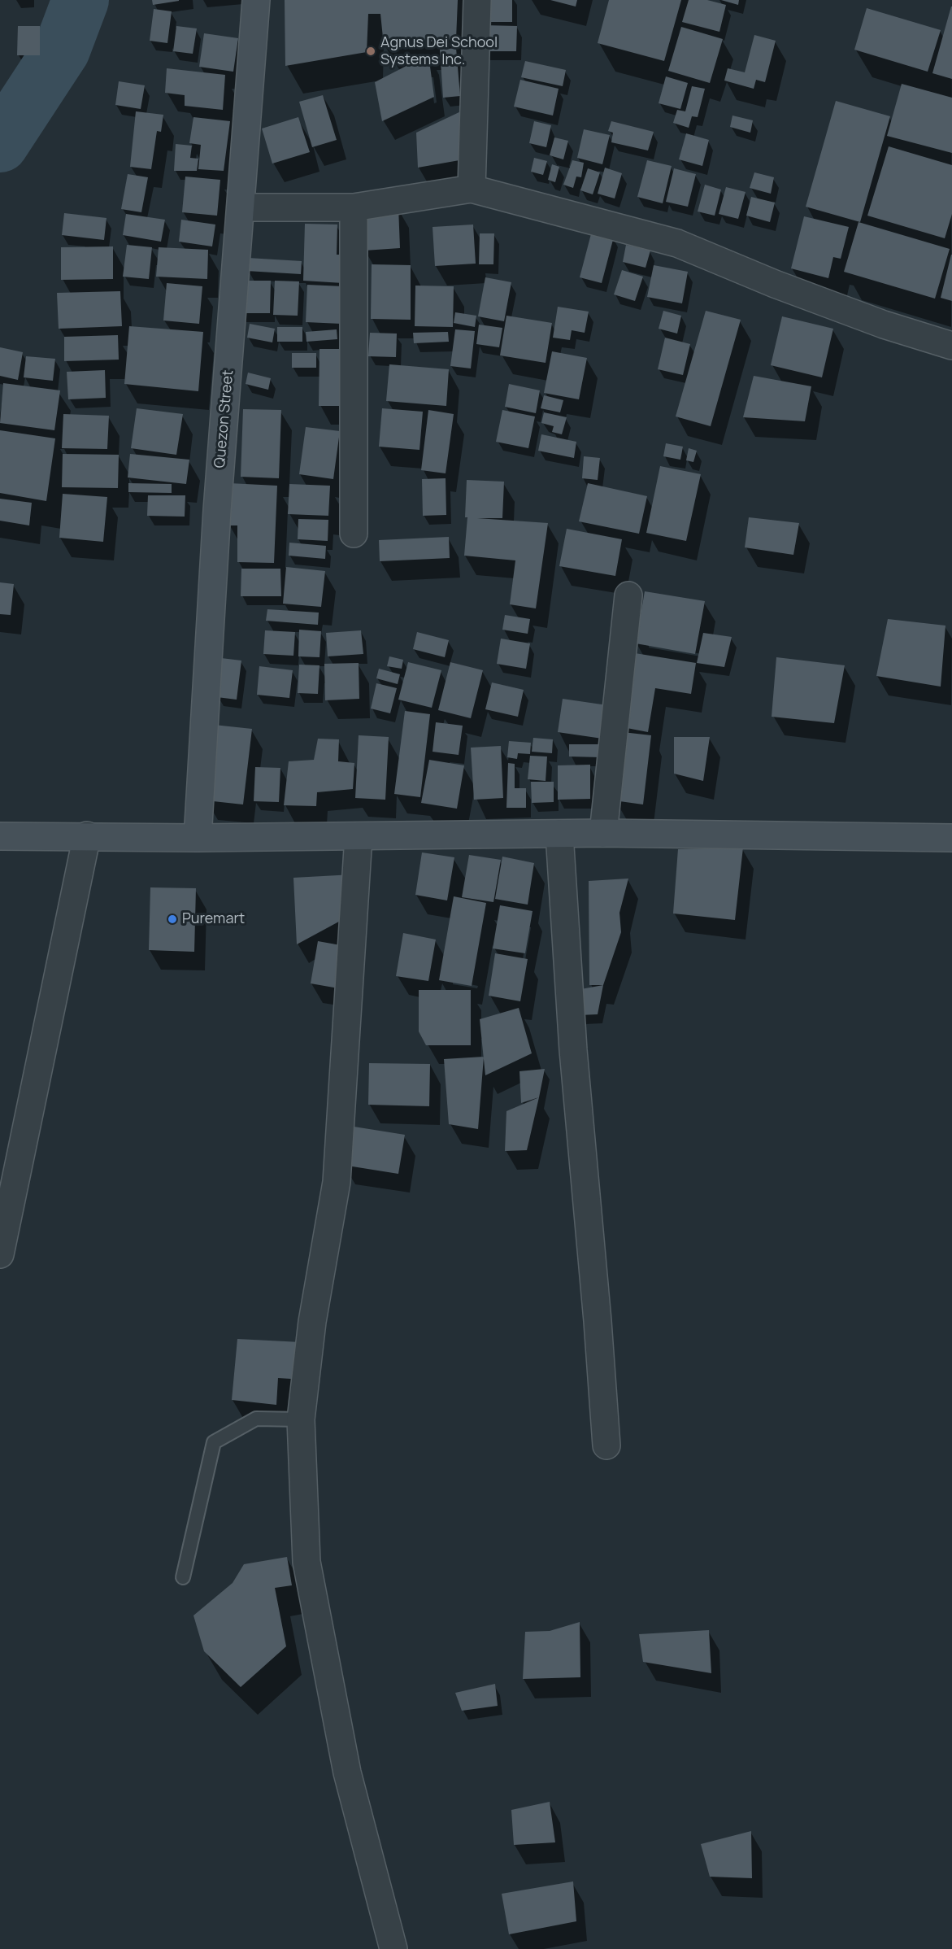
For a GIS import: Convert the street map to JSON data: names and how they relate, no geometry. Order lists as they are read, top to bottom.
{
  "streets": {
    "street": ["Quezon Street"]
  },
  "places": ["Agnus Dei School Systems Inc.", "Puremart"]
}
